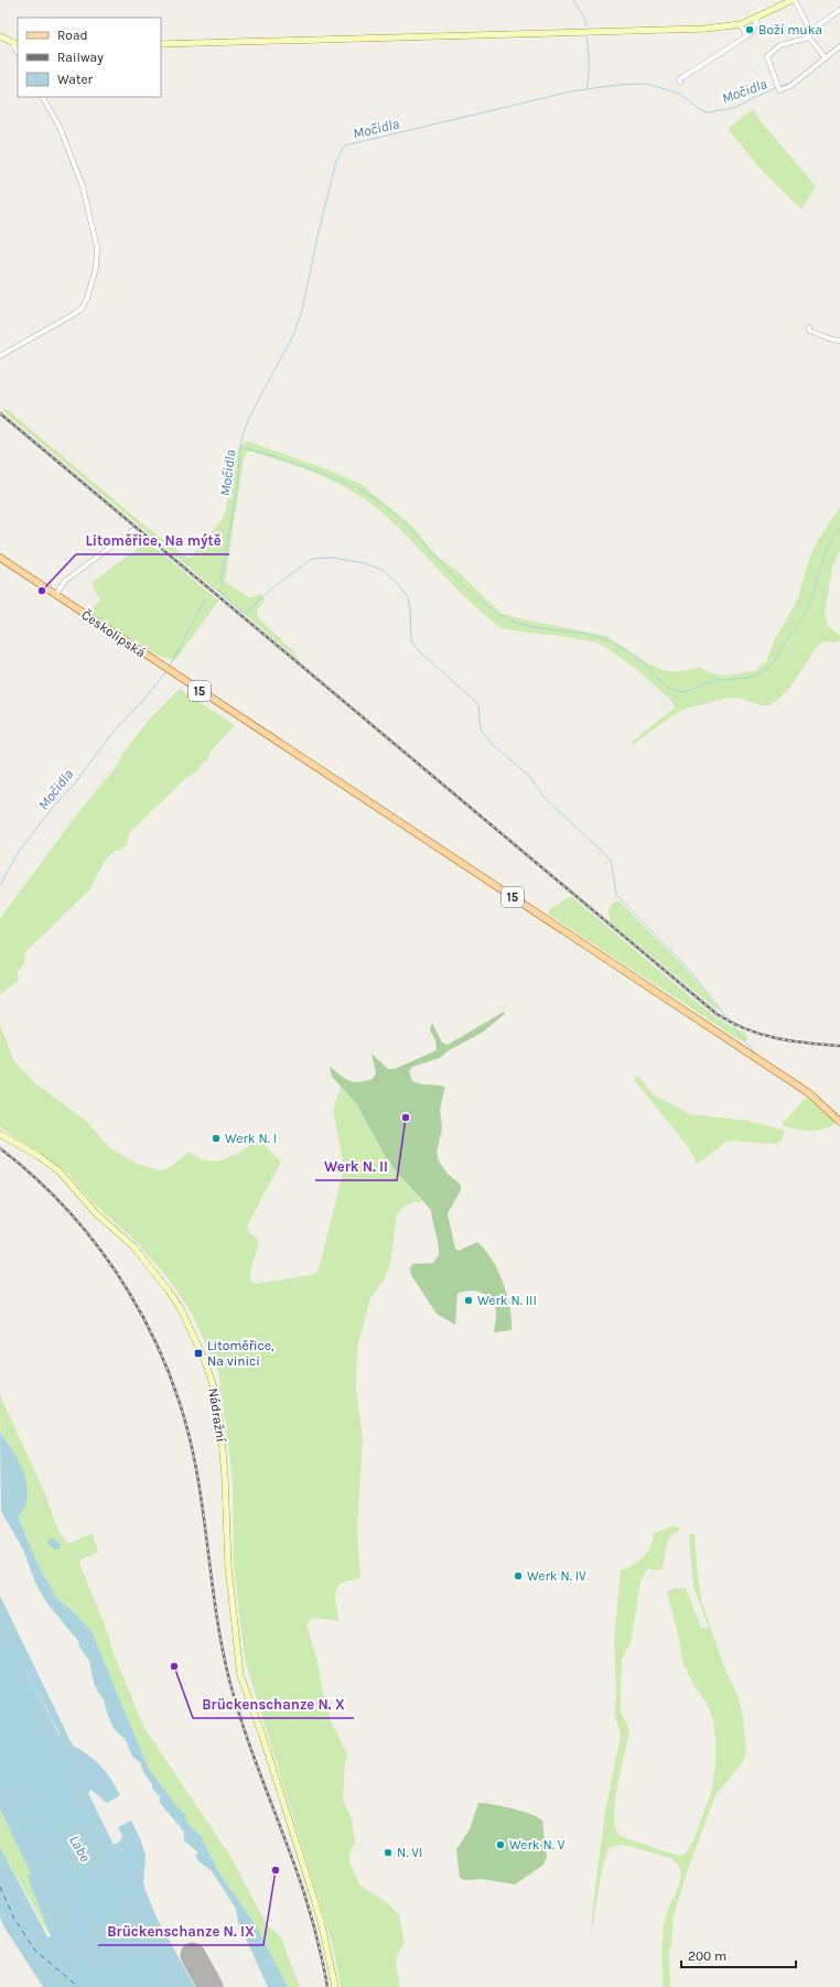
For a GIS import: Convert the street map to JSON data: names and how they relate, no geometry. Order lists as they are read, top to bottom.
{
  "streets": {
    "main road": ["Českolipská", "15", "Nádražní"]
  },
  "water": ["Močidla", "Labe"],
  "places": {
    "other": [
      "Boží muka",
      "Litoměřice, Na mýtě",
      "Werk N. II",
      "Werk N. I",
      "Werk N. III",
      "Werk N. IV",
      "Brückenschanze N. X",
      "Werk N. V",
      "N. VI",
      "Brückenschanze N. IX"
    ],
    "transit": ["Litoměřice, Na vinici"]
  },
  "legend": ["Road", "Railway", "Water"],
  "scale_bar": "200 m"
}
